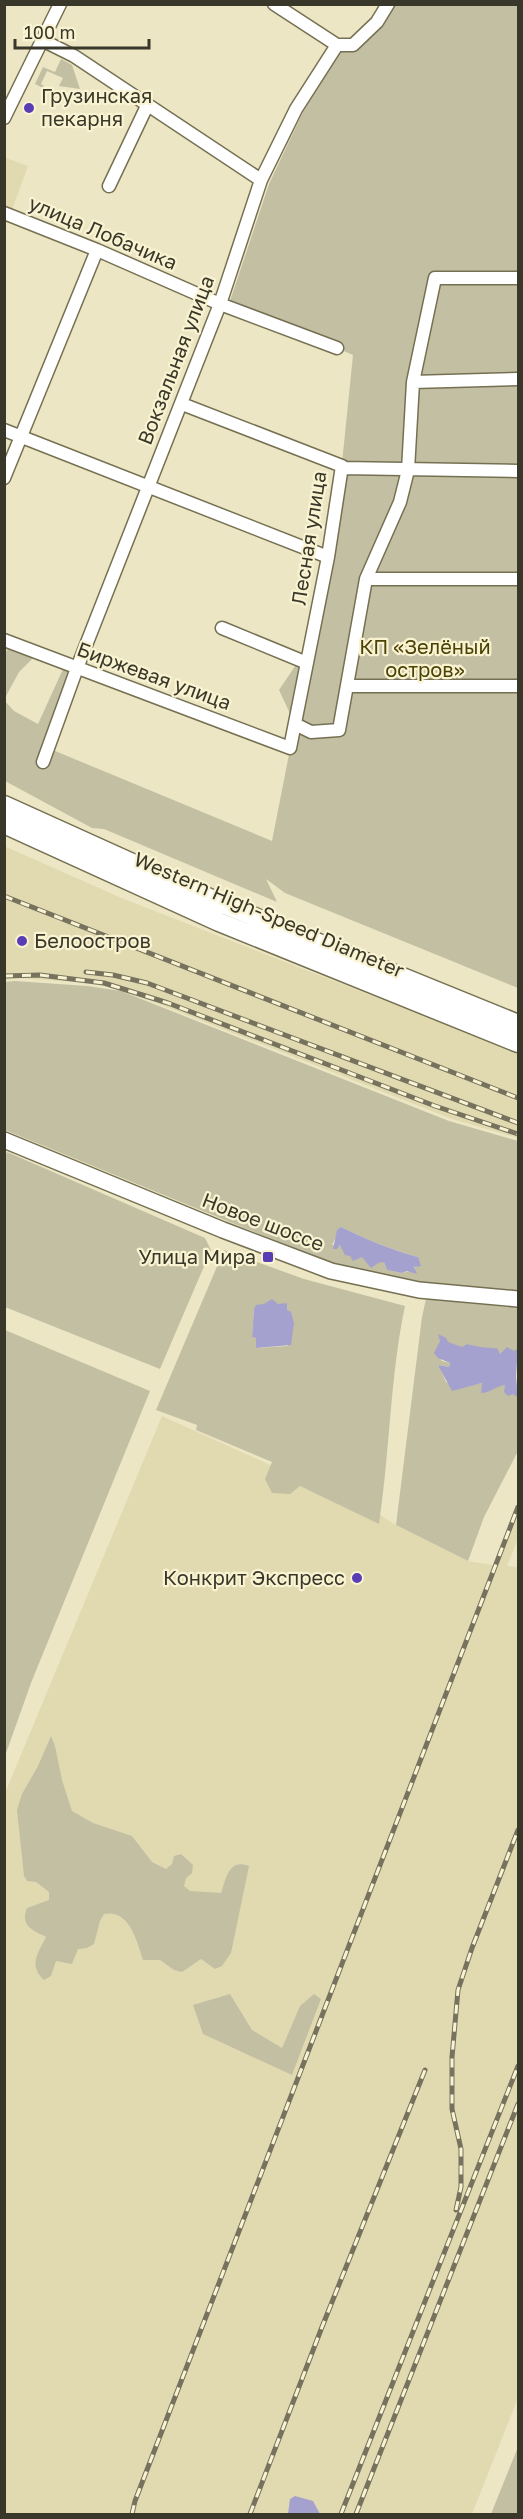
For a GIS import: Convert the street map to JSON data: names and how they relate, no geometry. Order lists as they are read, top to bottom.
{
  "streets": {
    "highway": ["Western High-Speed Diameter"],
    "main road": ["Новое шоссе"],
    "street": [
      "улица Лобачика",
      "Вокзальная улица",
      "Лесная улица",
      "Биржевая улица"
    ]
  },
  "crossings": [
    ["улица Лобачика", "Вокзальная улица"],
    ["Вокзальная улица", "Лесная улица"],
    ["Вокзальная улица", "Биржевая улица"],
    ["Лесная улица", "Биржевая улица"]
  ],
  "parks": ["КП «Зелёный остров»"],
  "places": {
    "other": ["Грузинская пекарня", "Белоостров", "Конкрит Экспресс"],
    "transit": ["Улица Мира"]
  },
  "scale_bar": "100 m"
}
